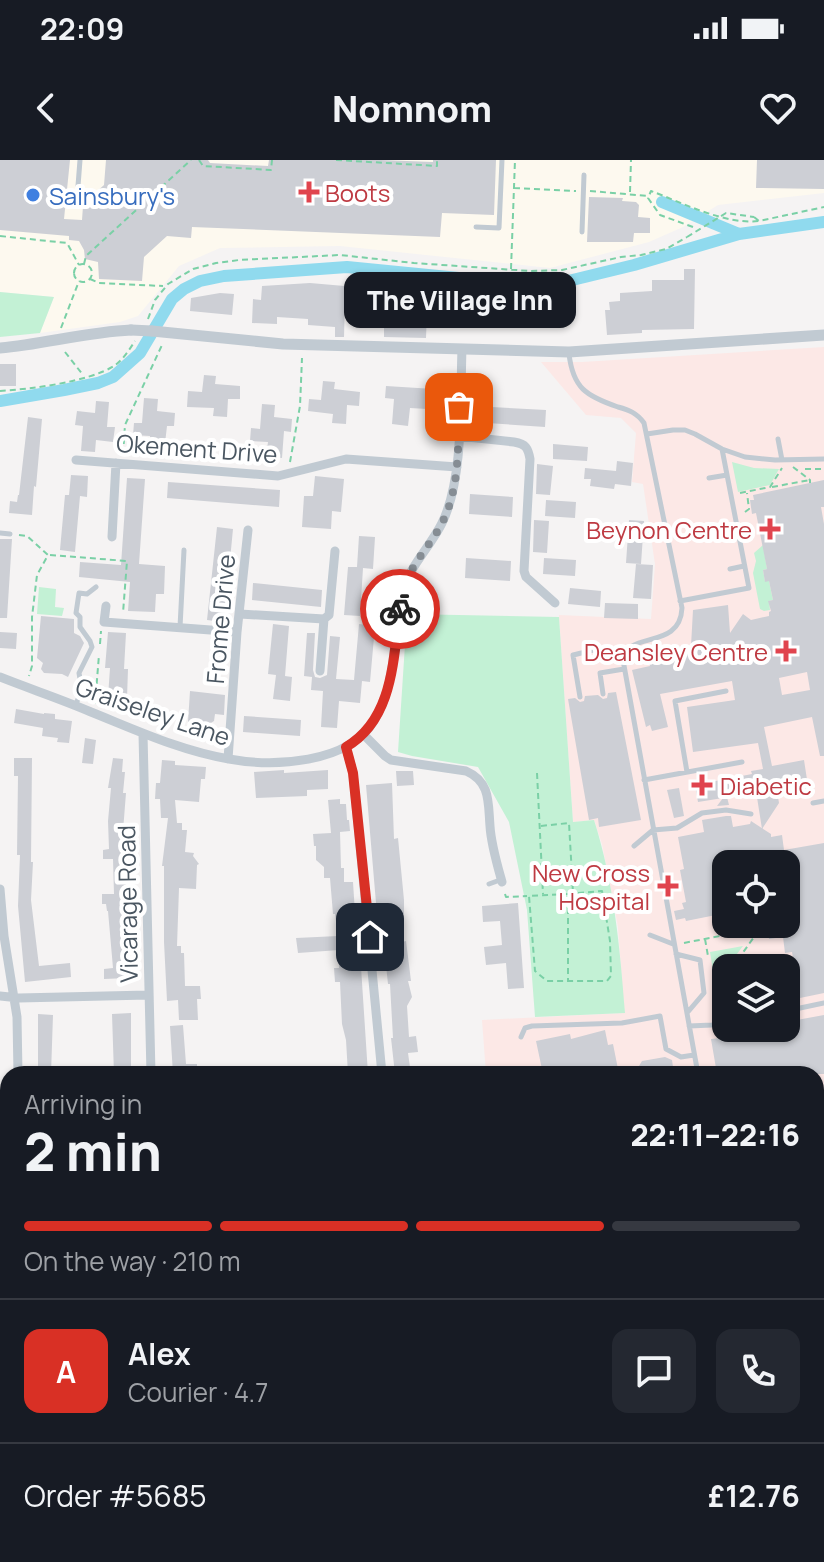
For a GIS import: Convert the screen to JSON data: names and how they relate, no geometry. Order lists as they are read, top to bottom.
{
  "streets": {
    "street": [
      "Okement Drive",
      "Frome Drive",
      "Graiseley Lane",
      "Vicarage Road"
    ]
  },
  "crossings": [
    ["Okement Drive", "Graiseley Lane"],
    ["Frome Drive", "Graiseley Lane"],
    ["Graiseley Lane", "Vicarage Road"]
  ],
  "places": {
    "health": [
      "Boots",
      "Beynon Centre",
      "Deansley Centre",
      "Diabetic",
      "New Cross Hospital"
    ],
    "other": ["Sainsbury's", "The Village Inn"]
  },
  "page": {
    "status": "22:09",
    "header": "Nomnom",
    "bubble": "The Village Inn",
    "heading": ["2 min", "Arriving in", "22:11–22:16"],
    "panel": [
      "Alex",
      "Courier · 4.7",
      "Order #5685",
      "£12.76"
    ],
    "bar": "On the way · 210 m",
    "round": "A"
  }
}
